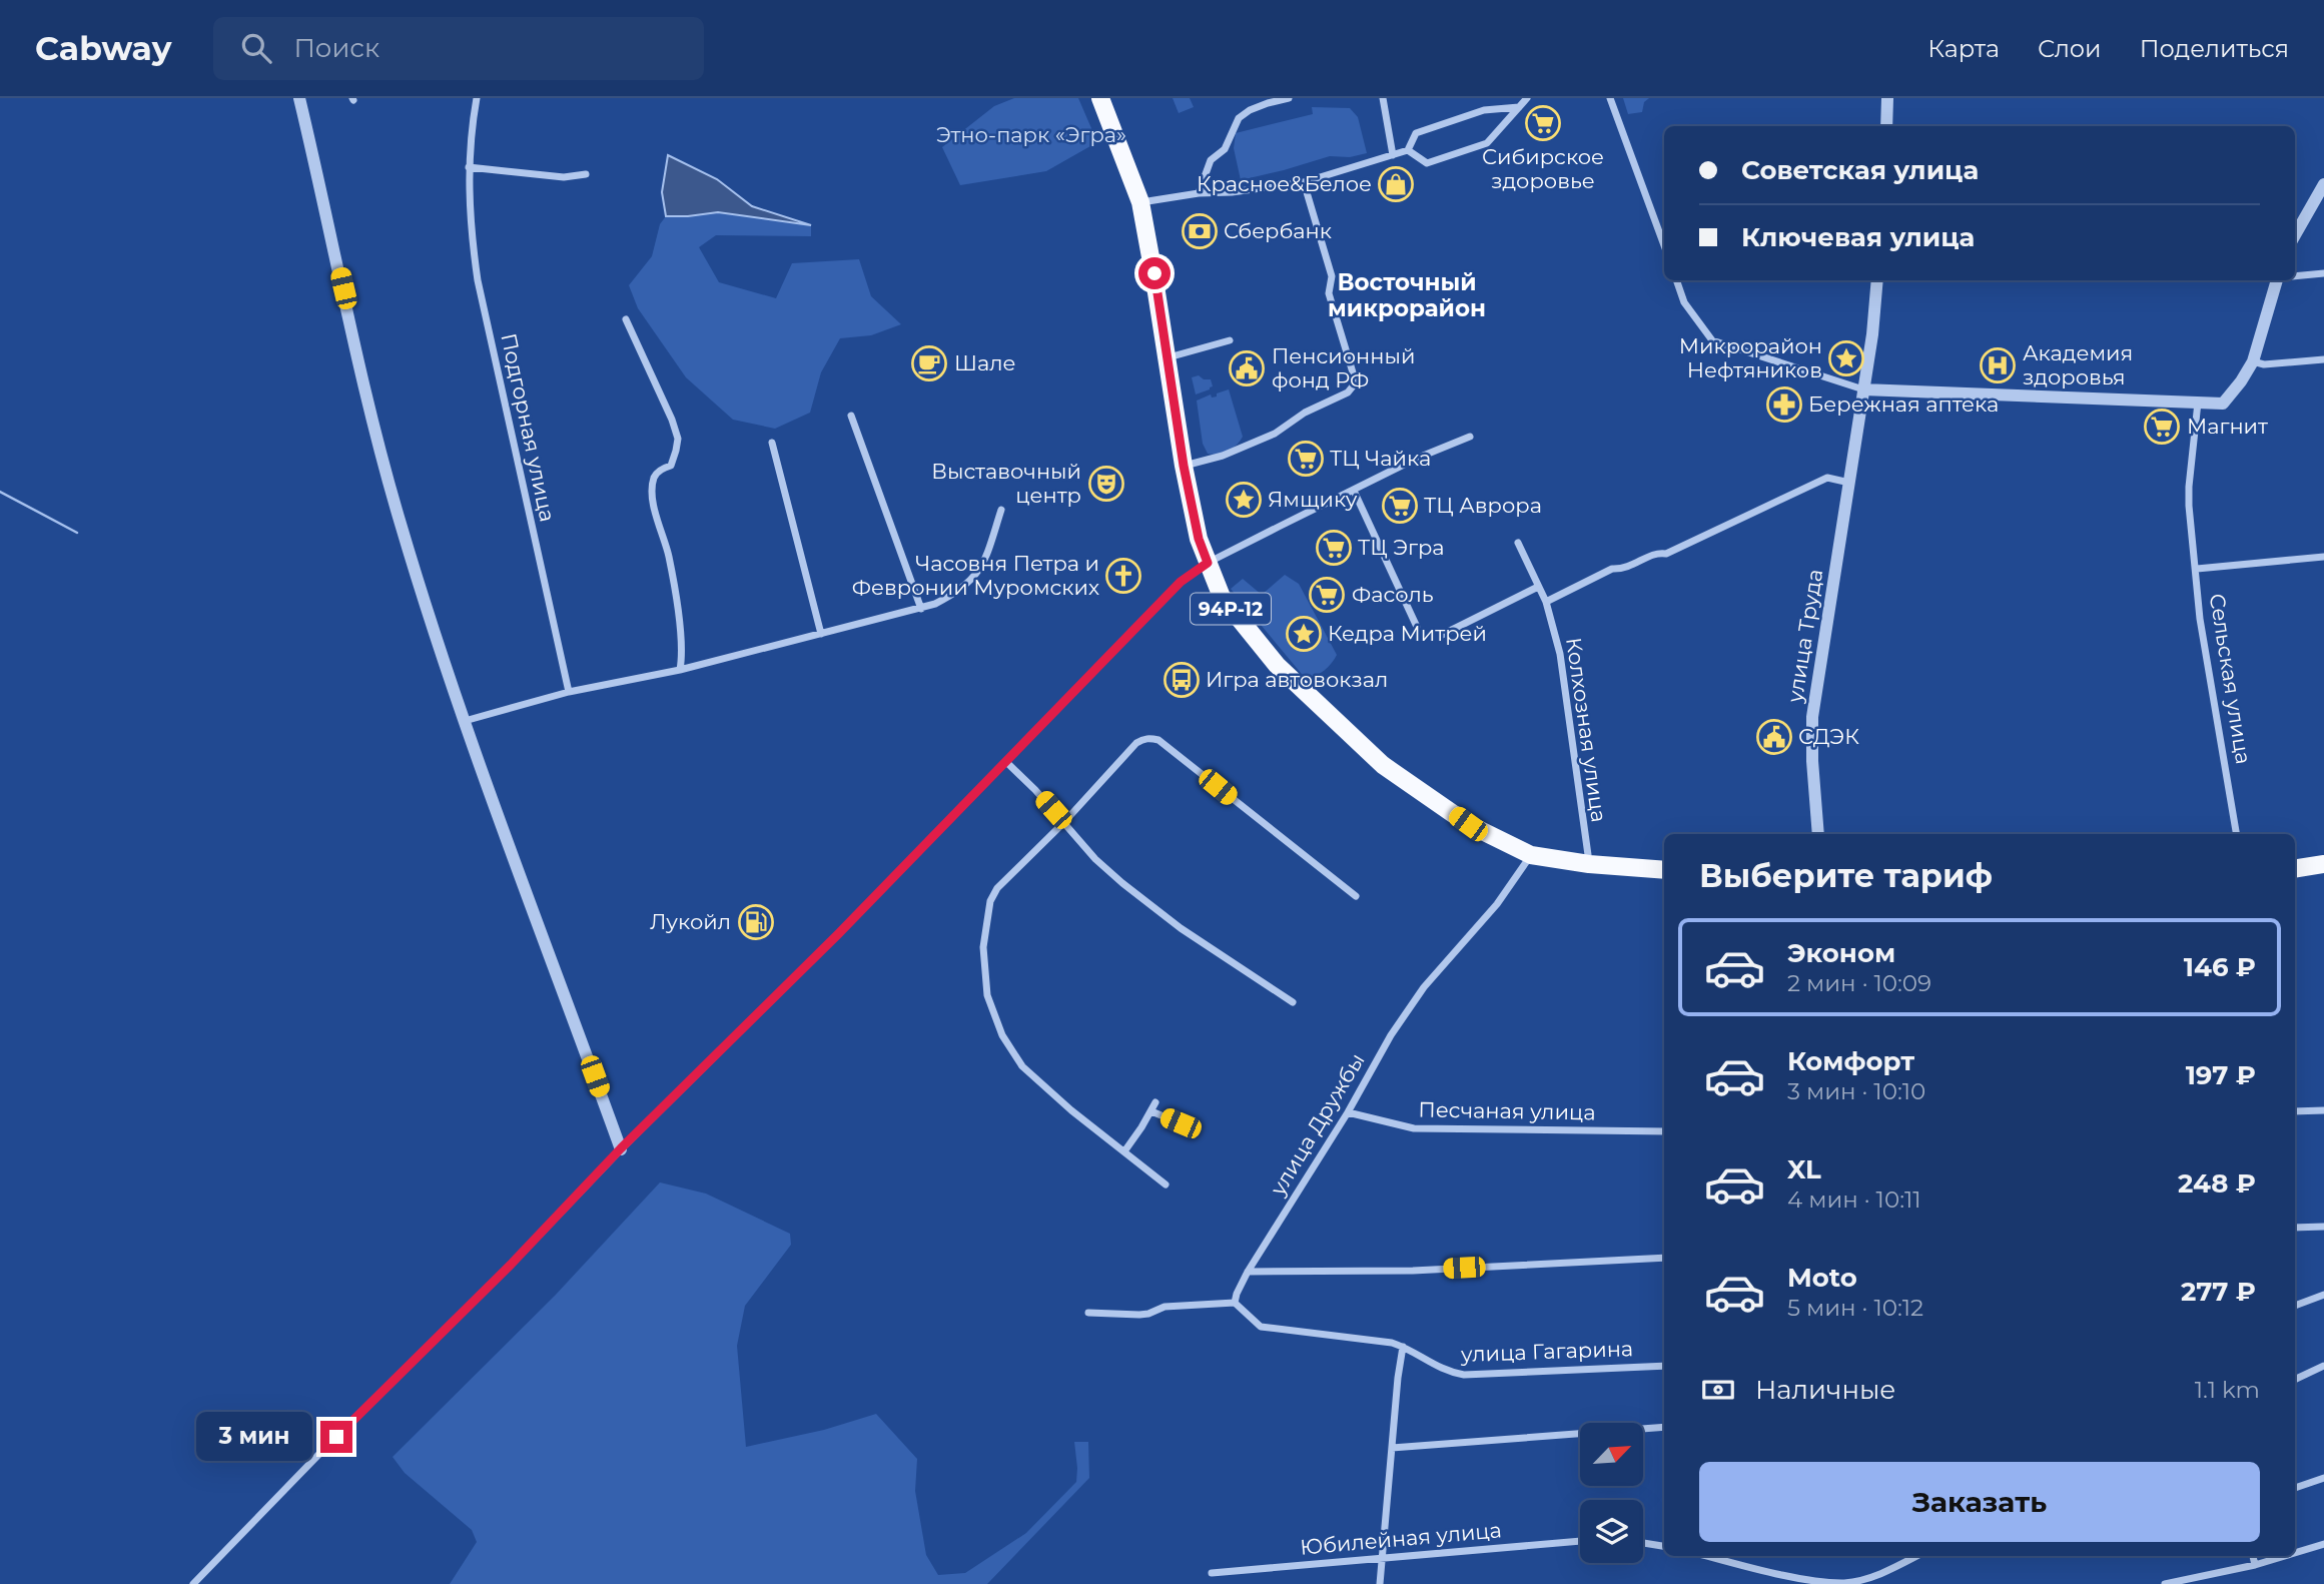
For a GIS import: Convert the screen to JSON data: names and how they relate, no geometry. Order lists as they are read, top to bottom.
{
  "streets": {
    "main road": ["94Р-12"],
    "street": [
      "Подгорная улица",
      "улица Труда",
      "Сельская улица",
      "Колхозная улица",
      "Песчаная улица",
      "улица Дружбы",
      "улица Гагарина",
      "Юбилейная улица"
    ]
  },
  "crossings": [
    ["94Р-12", "Колхозная улица"],
    ["94Р-12", "улица Дружбы"],
    ["Песчаная улица", "улица Дружбы"],
    ["улица Дружбы", "улица Гагарина"]
  ],
  "districts": ["Восточный микрорайон"],
  "parks": ["Этно-парк «Эгра»"],
  "places": {
    "supermarket": [
      "Сибирское здоровье",
      "Магнит",
      "ТЦ Чайка",
      "ТЦ Аврора",
      "ТЦ Эгра",
      "Фасоль"
    ],
    "shop": ["Красное&Белое"],
    "bank": ["Сбербанк"],
    "place": ["Микрорайон Нефтяников", "Ямщику", "Кедра Митрей"],
    "cafe": ["Шале"],
    "hospital": ["Академия здоровья"],
    "public building": ["Пенсионный фонд РФ", "СДЭК"],
    "pharmacy": ["Бережная аптека"],
    "theatre": ["Выставочный центр"],
    "church": ["Часовня Петра и Февронии Муромских"],
    "bus stop": ["Игра автовокзал"],
    "fuel station": ["Лукойл"]
  },
  "north": "top right",
  "page": {
    "header": "Cabway",
    "search": "Поиск",
    "nav": ["Карта", "Слои", "Поделиться"],
    "banner": ["Советская улица", "Ключевая улица"],
    "heading": "Выберите тариф",
    "list": [
      {
        "name": "Эконом",
        "note": "2 мин · 10:09",
        "value": "146 ₽"
      },
      {
        "name": "Комфорт",
        "note": "3 мин · 10:10",
        "value": "197 ₽"
      },
      {
        "name": "XL",
        "note": "4 мин · 10:11",
        "value": "248 ₽"
      },
      {
        "name": "Moto",
        "note": "5 мин · 10:12",
        "value": "277 ₽"
      }
    ],
    "pay": ["Наличные", "1.1 km"],
    "bubble": "3 мин",
    "buttons": "Заказать"
  }
}
